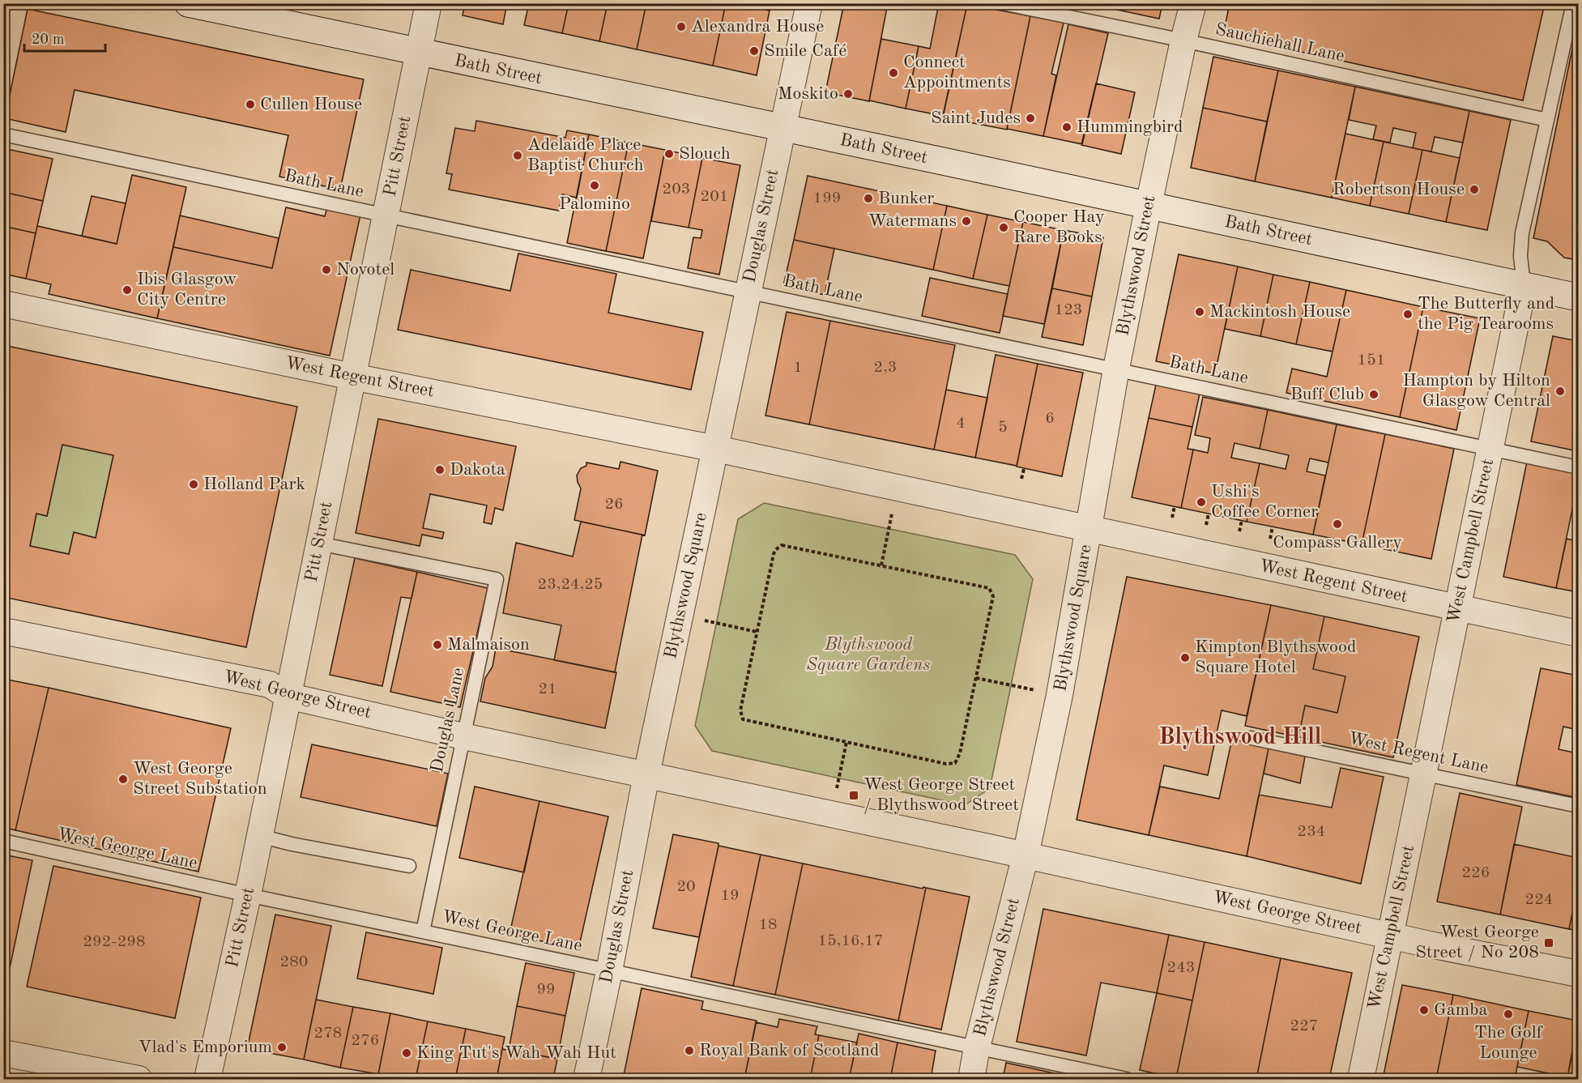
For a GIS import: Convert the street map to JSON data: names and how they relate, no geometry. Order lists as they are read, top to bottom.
{
  "streets": {
    "street": [
      "Bath Street",
      "Pitt Street",
      "Douglas Street",
      "Blythswood Street",
      "West Regent Street",
      "West Campbell Street",
      "Blythswood Square",
      "West George Street"
    ],
    "lane": [
      "Sauchiehall Lane",
      "Bath Lane",
      "Douglas Lane",
      "West Regent Lane",
      "West George Lane"
    ]
  },
  "crossings": [
    ["Sauchiehall Lane", "Blythswood Street"],
    ["Sauchiehall Lane", "West Campbell Street"],
    ["Bath Street", "Pitt Street"],
    ["Bath Street", "Douglas Street"],
    ["Bath Street", "Blythswood Street"],
    ["Bath Street", "West Campbell Street"],
    ["Pitt Street", "Bath Lane"],
    ["Pitt Street", "West Regent Street"],
    ["Pitt Street", "West George Street"],
    ["Pitt Street", "Douglas Lane"],
    ["Pitt Street", "West George Lane"],
    ["Bath Lane", "Douglas Street"],
    ["Bath Lane", "Blythswood Street"],
    ["Bath Lane", "West Campbell Street"],
    ["Douglas Street", "West Regent Street"],
    ["Douglas Street", "Blythswood Square"],
    ["Douglas Street", "West George Street"],
    ["Douglas Street", "West George Lane"],
    ["Blythswood Street", "West Regent Street"],
    ["Blythswood Street", "Blythswood Square"],
    ["Blythswood Street", "West George Street"],
    ["Blythswood Street", "West George Lane"],
    ["West Regent Street", "West Campbell Street"],
    ["West Regent Street", "Blythswood Square"],
    ["West Campbell Street", "West George Street"],
    ["West Campbell Street", "West Regent Lane"],
    ["Blythswood Square", "West George Street"],
    ["West George Street", "Douglas Lane"],
    ["Douglas Lane", "West George Lane"]
  ],
  "districts": ["Blythswood Hill"],
  "parks": ["Blythswood Square Gardens"],
  "places": {
    "other": [
      "Alexandra House",
      "Smile Café",
      "Connect Appointments",
      "Moskito",
      "Cullen House",
      "Saint Judes",
      "Hummingbird",
      "Slouch",
      "Adelaide Place Baptist Church",
      "Palomino",
      "Robertson House",
      "Bunker",
      "Watermans",
      "Cooper Hay Rare Books",
      "Novotel",
      "Ibis Glasgow City Centre",
      "Mackintosh House",
      "The Butterfly and the Pig Tearooms",
      "Hampton by Hilton Glasgow Central",
      "Buff Club",
      "Dakota",
      "Holland Park",
      "Ushi's Coffee Corner",
      "Compass Gallery",
      "Malmaison",
      "Kimpton Blythswood Square Hotel",
      "West George Street Substation",
      "Gamba",
      "The Golf Lounge",
      "Vlad's Emporium",
      "Royal Bank of Scotland",
      "King Tut's Wah Wah Hut"
    ],
    "transit": ["West George Street / Blythswood Street", "West George Street / No 208"]
  },
  "house_numbers": [
    "203",
    "201",
    "199",
    "123",
    "151",
    "1",
    "2,3",
    "6",
    "4",
    "5",
    "26",
    "23,24,25",
    "21",
    "234",
    "226",
    "20",
    "19",
    "224",
    "18",
    "15,16,17",
    "292-298",
    "280",
    "243",
    "99",
    "227",
    "278",
    "276"
  ],
  "scale_bar": "20 m"
}
